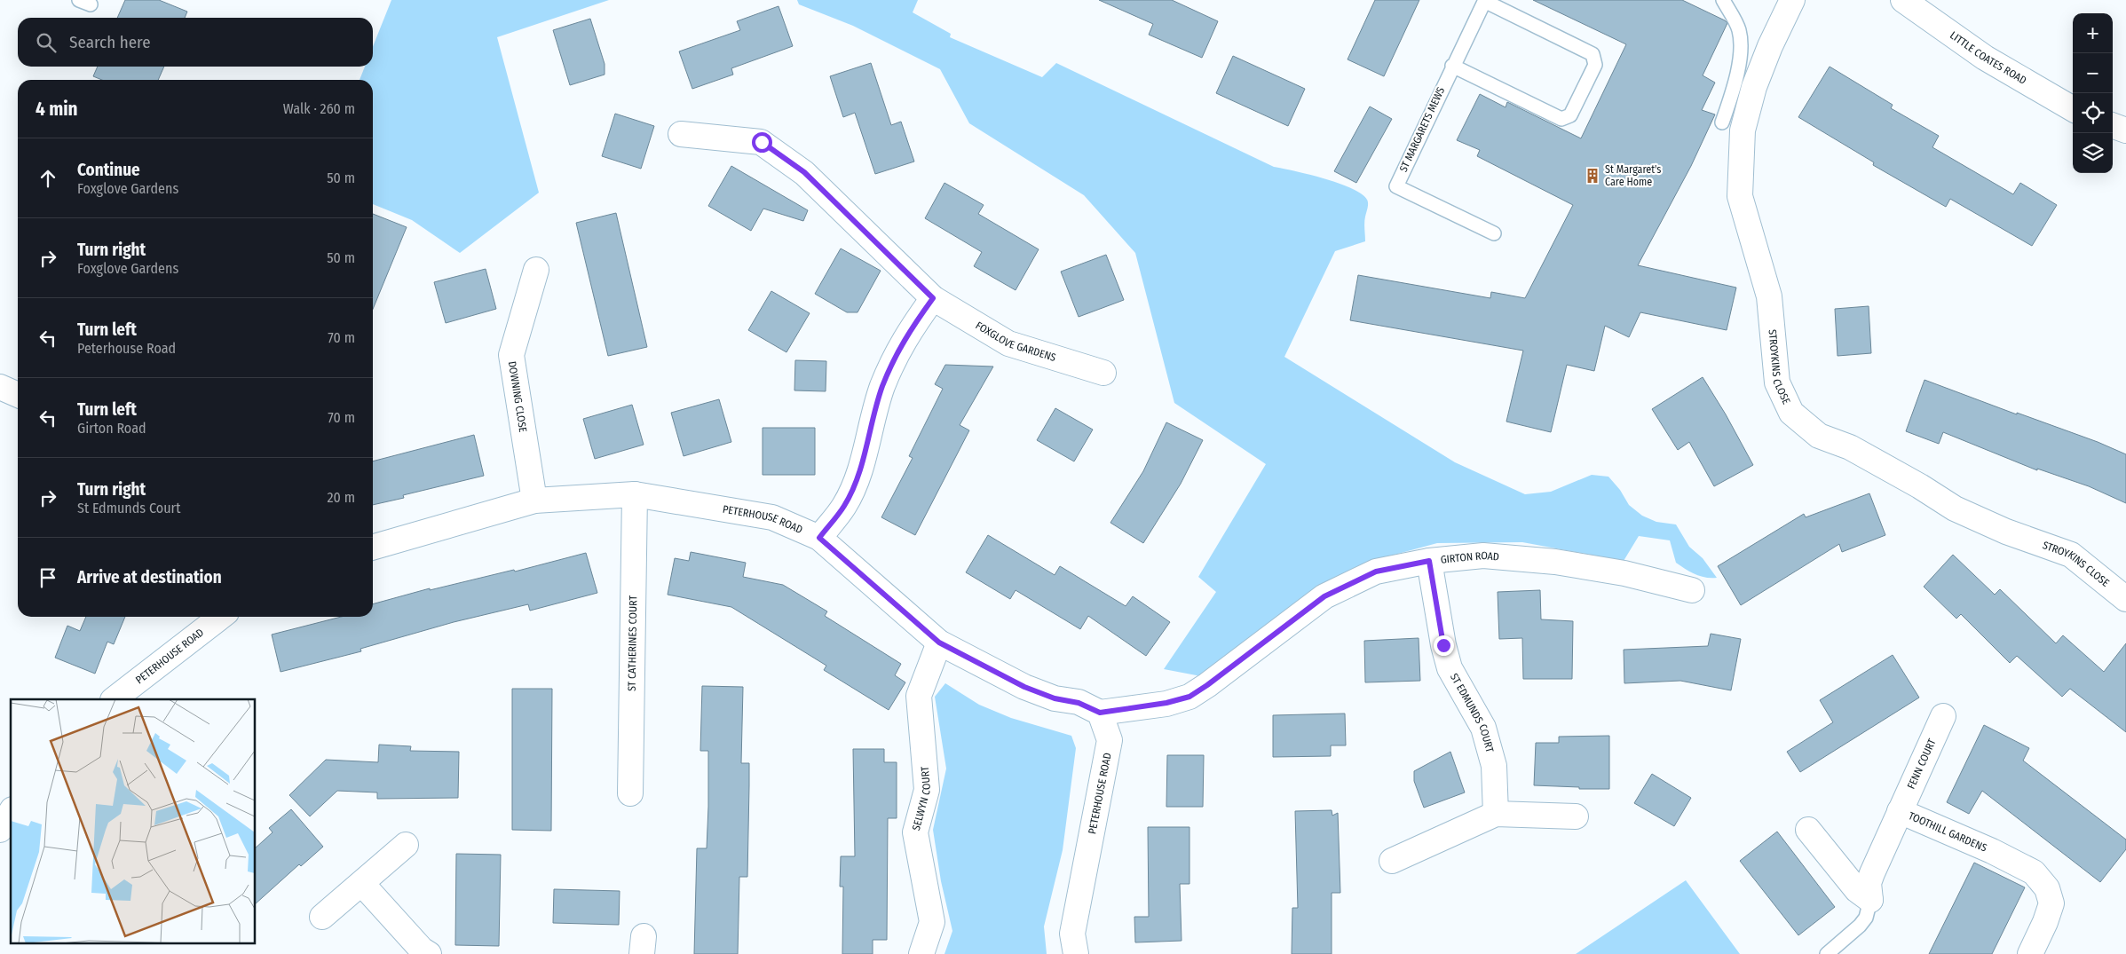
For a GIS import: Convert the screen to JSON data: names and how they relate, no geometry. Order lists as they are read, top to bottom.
{
  "streets": {
    "street": [
      "LITTLE COATES ROAD",
      "FOXGLOVE GARDENS",
      "STROYKINS CLOSE",
      "DOWNING CLOSE",
      "PETERHOUSE ROAD",
      "GIRTON ROAD",
      "ST CATHERINES COURT",
      "ST EDMUNDS COURT",
      "FENN COURT",
      "SELWYN COURT",
      "TOOTHILL GARDENS"
    ],
    "lane": ["ST MARGARETS MEWS"]
  },
  "crossings": [
    ["DOWNING CLOSE", "PETERHOUSE ROAD"],
    ["PETERHOUSE ROAD", "GIRTON ROAD"],
    ["PETERHOUSE ROAD", "ST CATHERINES COURT"],
    ["PETERHOUSE ROAD", "SELWYN COURT"],
    ["GIRTON ROAD", "ST EDMUNDS COURT"],
    ["FENN COURT", "TOOTHILL GARDENS"]
  ],
  "places": {
    "building": ["St Margaret's Care Home"]
  },
  "page": {
    "map_buttons": ["+", "−"],
    "search": "Search here",
    "heading": ["4 min", "Walk · 260 m"],
    "list": [
      ["Continue", "Foxglove Gardens", "50 m"],
      ["Turn right", "Foxglove Gardens", "50 m"],
      ["Turn left", "Peterhouse Road", "70 m"],
      ["Turn left", "Girton Road", "70 m"],
      ["Turn right", "St Edmunds Court", "20 m"],
      "Arrive at destination"
    ]
  }
}
